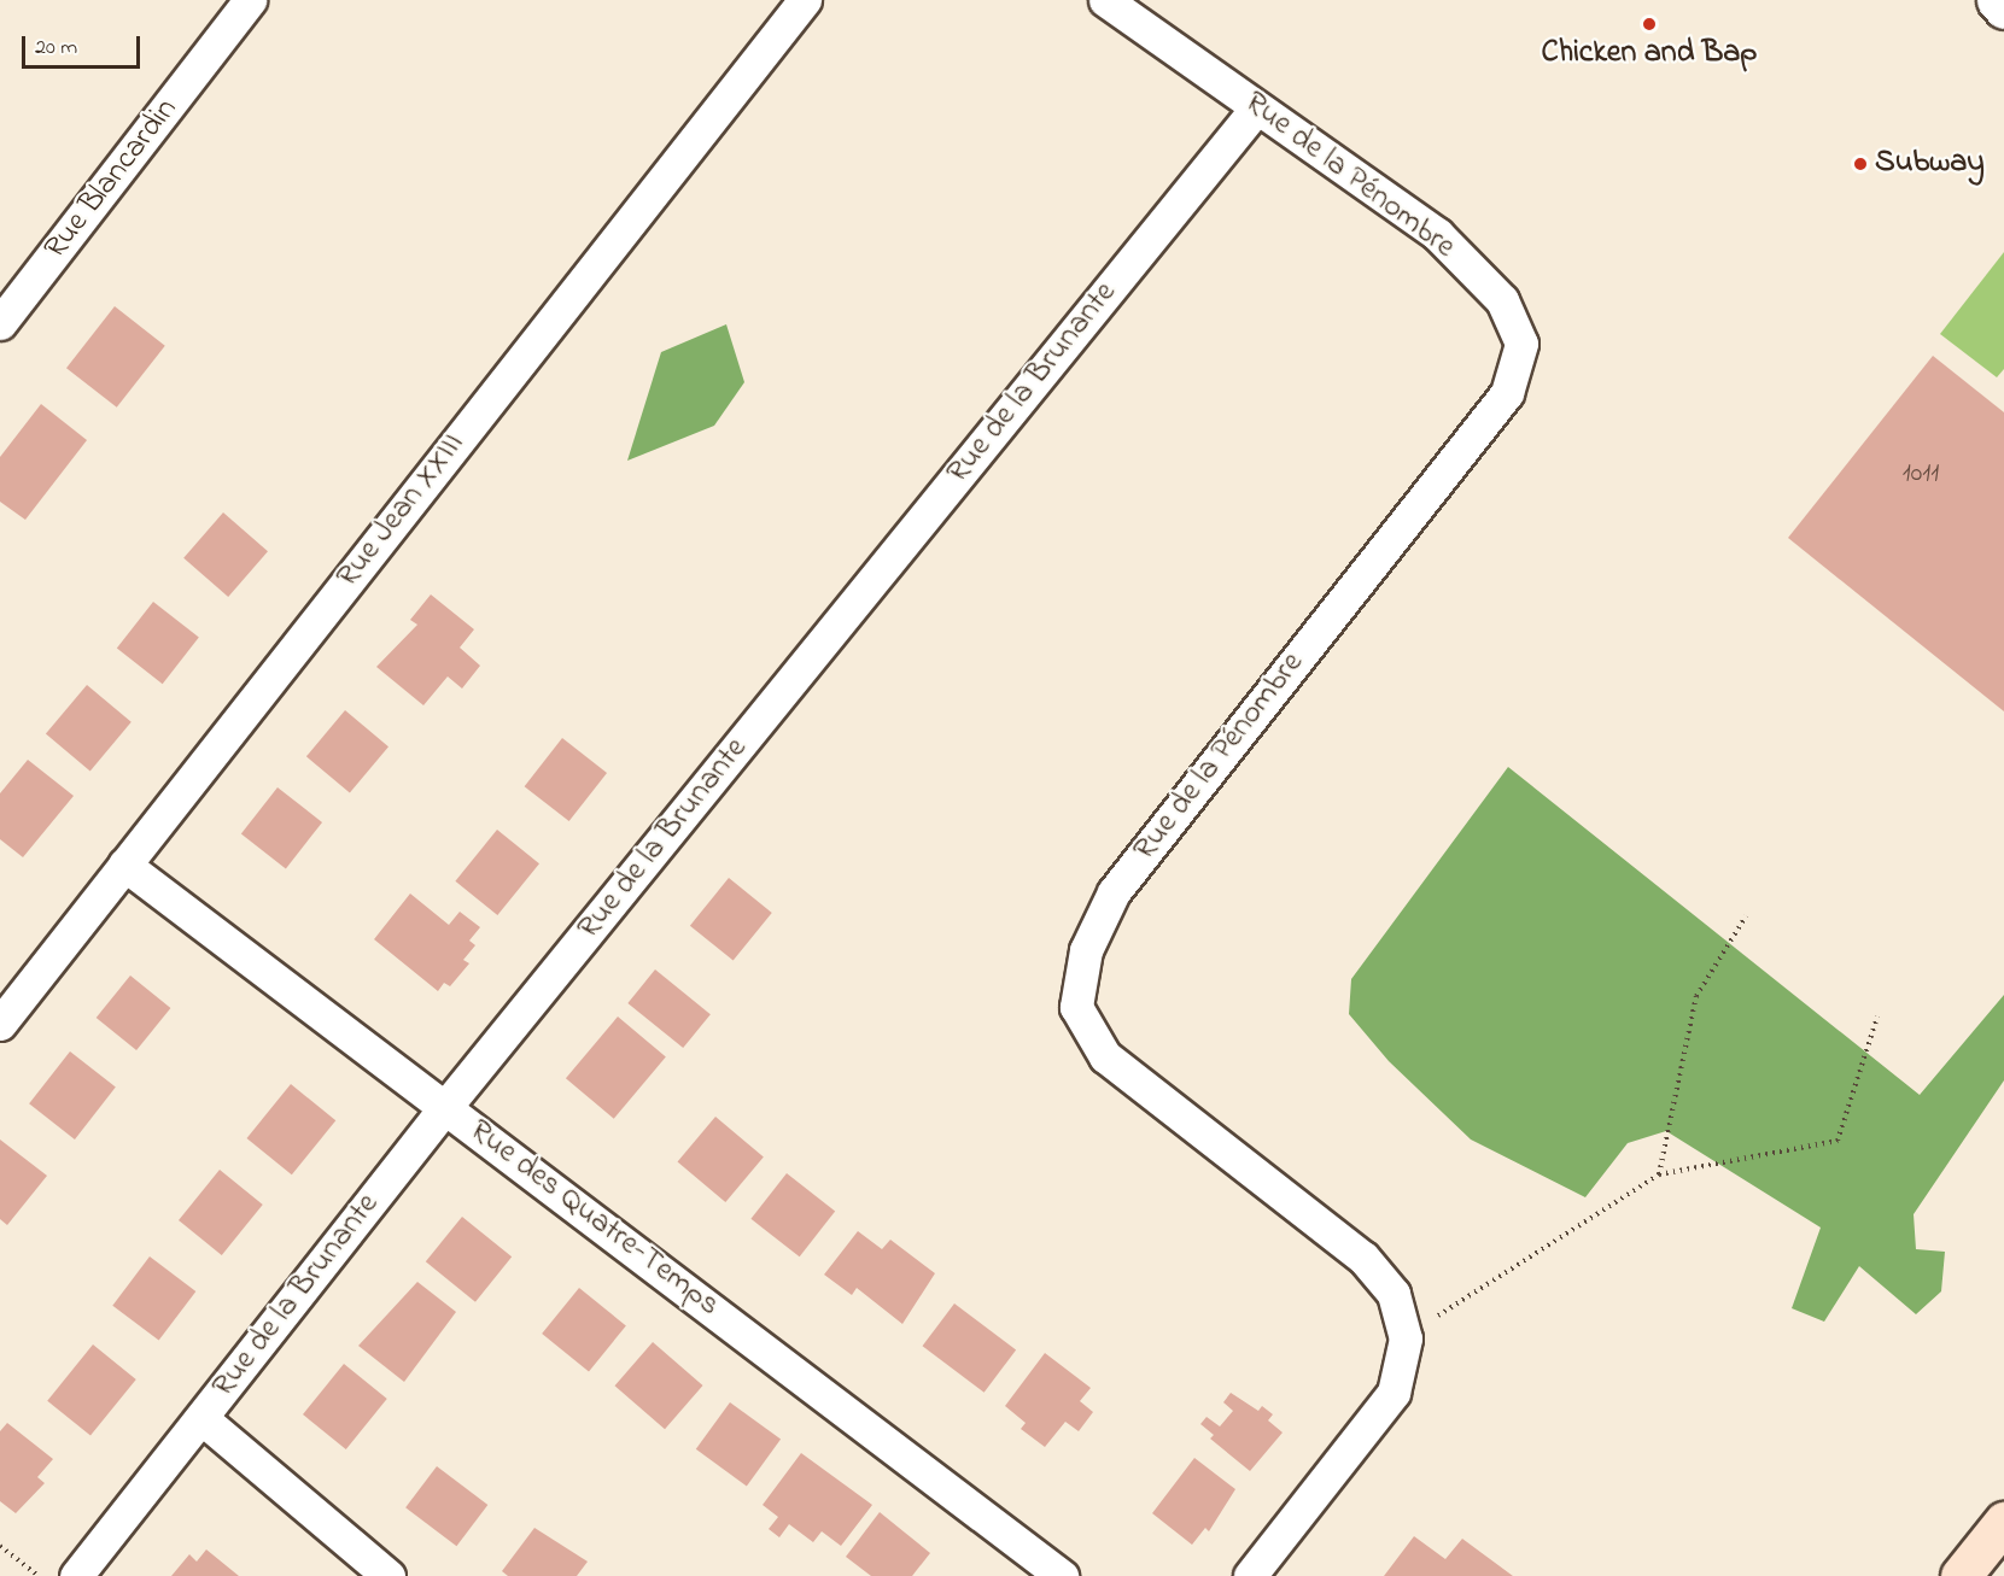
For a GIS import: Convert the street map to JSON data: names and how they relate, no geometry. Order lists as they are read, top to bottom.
{
  "streets": {
    "street": [
      "Rue de la Pénombre",
      "Rue Blancardin",
      "Rue de la Brunante",
      "Rue Jean XXIII",
      "Rue des Quatre-Temps"
    ]
  },
  "crossings": [
    ["Rue de la Pénombre", "Rue de la Brunante"],
    ["Rue de la Brunante", "Rue des Quatre-Temps"],
    ["Rue Jean XXIII", "Rue des Quatre-Temps"]
  ],
  "places": ["Chicken and Bap", "Subway"],
  "house_numbers": ["1011"],
  "scale_bar": "20 m"
}
